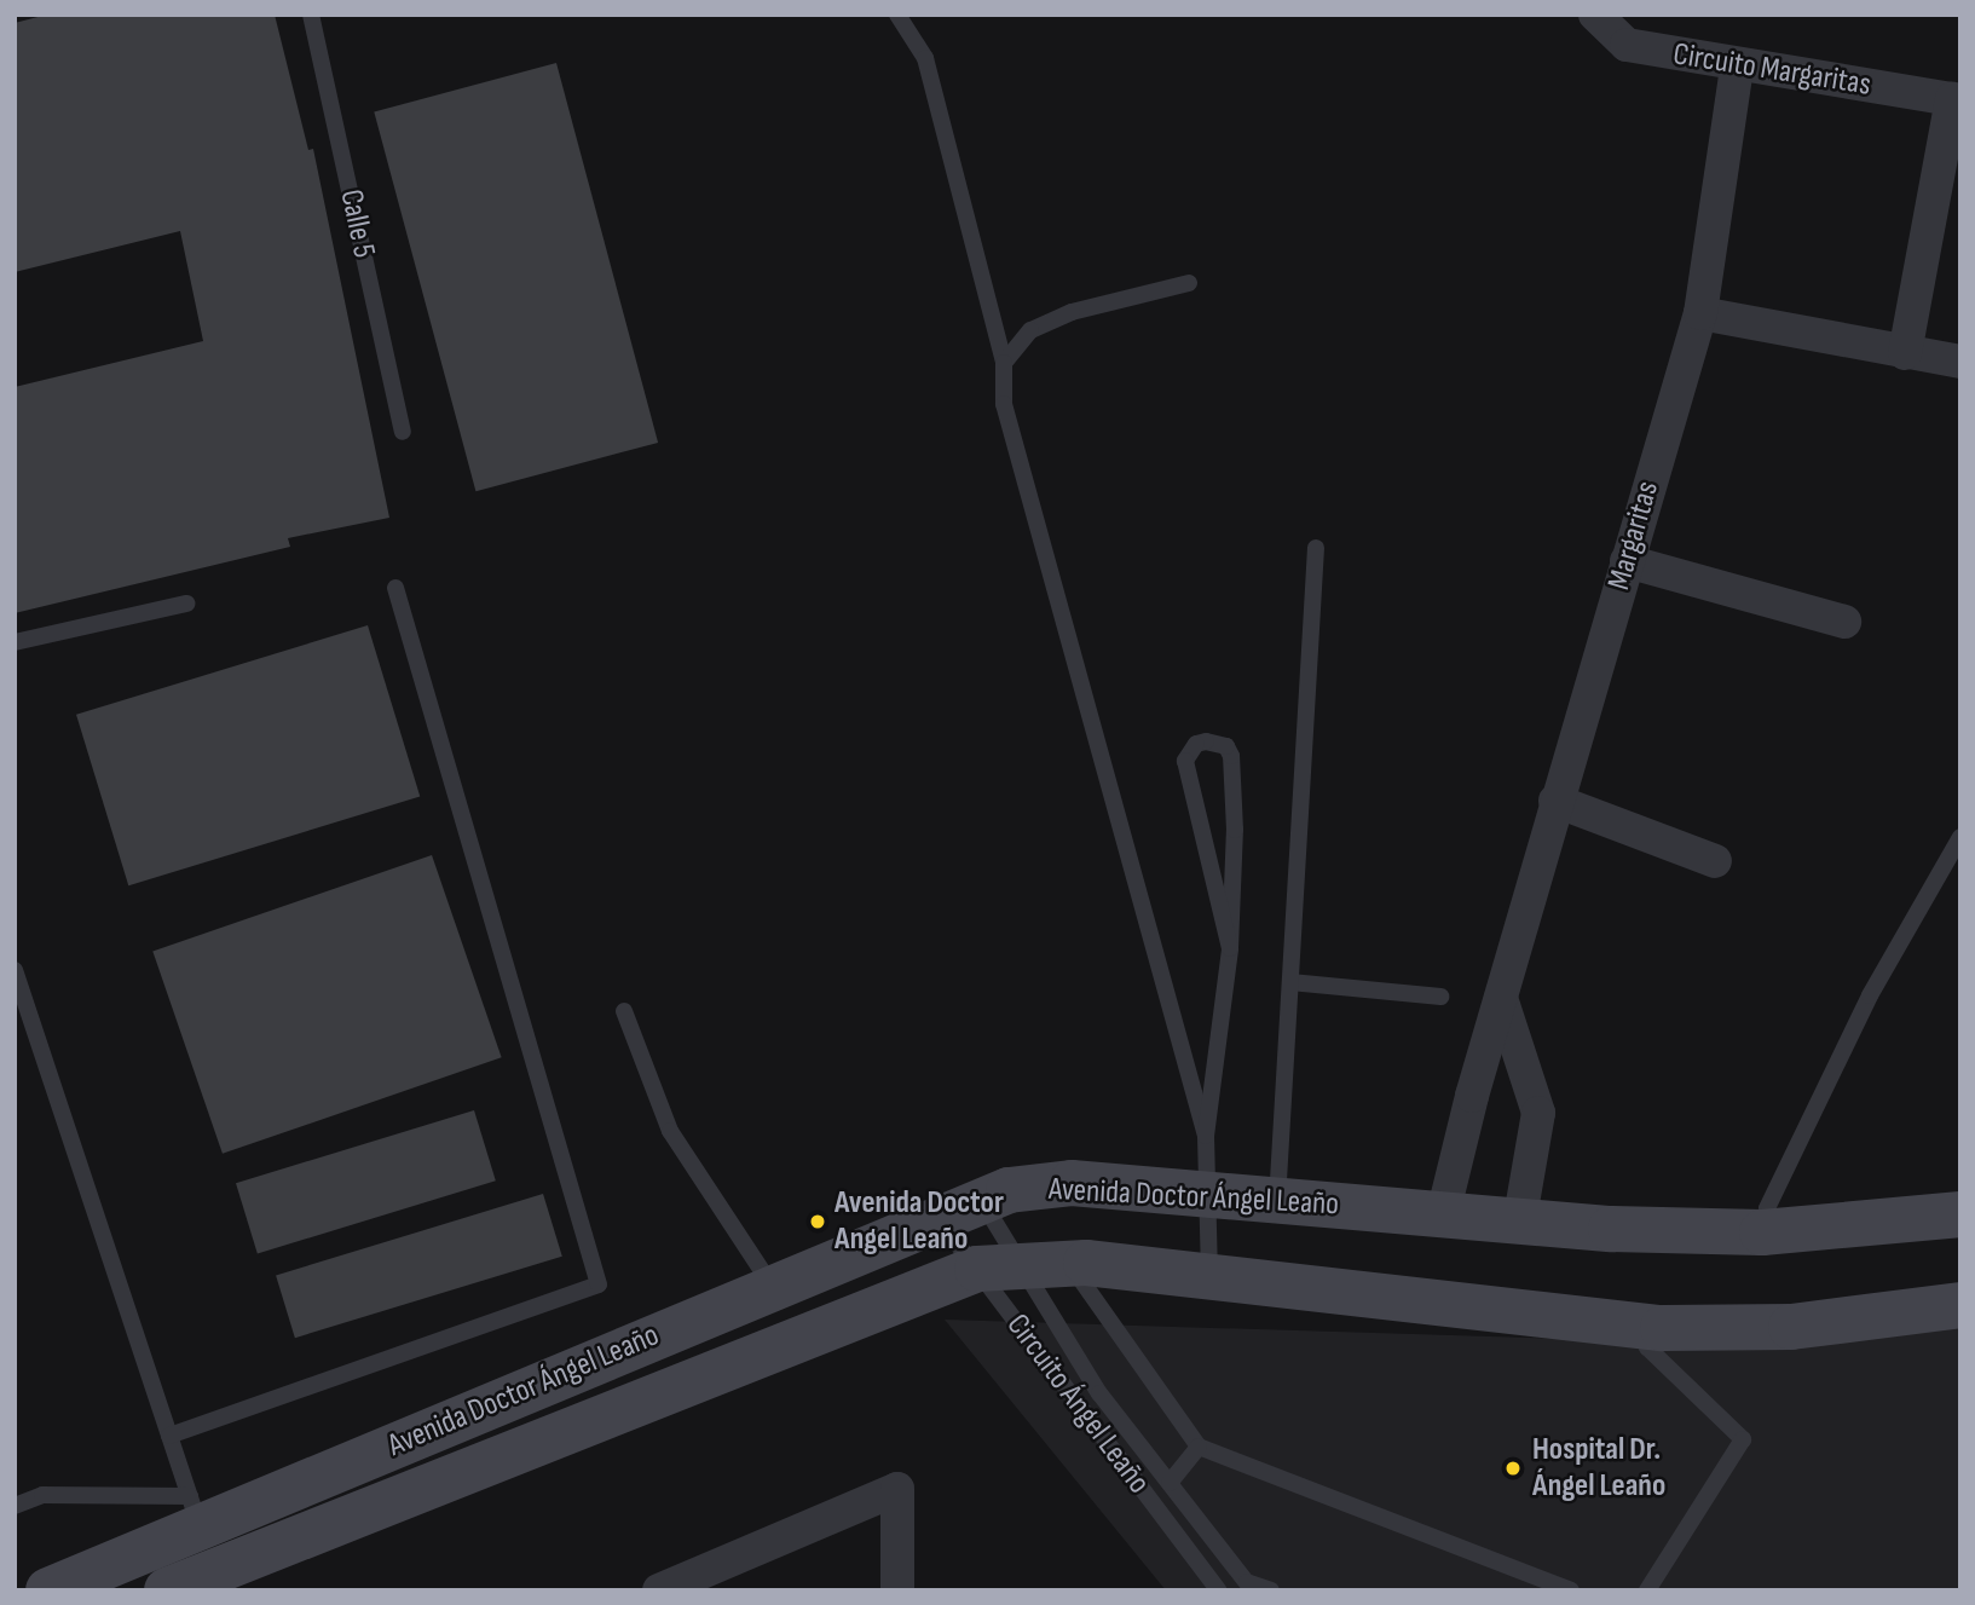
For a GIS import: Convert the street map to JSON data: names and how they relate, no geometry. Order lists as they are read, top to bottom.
{
  "streets": {
    "street": ["Circuito Margaritas", "Margaritas", "Avenida Doctor Ángel Leaño"],
    "lane": ["Calle 5", "Circuito Ángel Leaño"]
  },
  "crossings": [
    ["Circuito Margaritas", "Margaritas"],
    ["Margaritas", "Avenida Doctor Ángel Leaño"],
    ["Avenida Doctor Ángel Leaño", "Circuito Ángel Leaño"]
  ],
  "places": ["Avenida Doctor Angel Leaño", "Hospital Dr. Ángel Leaño"]
}
